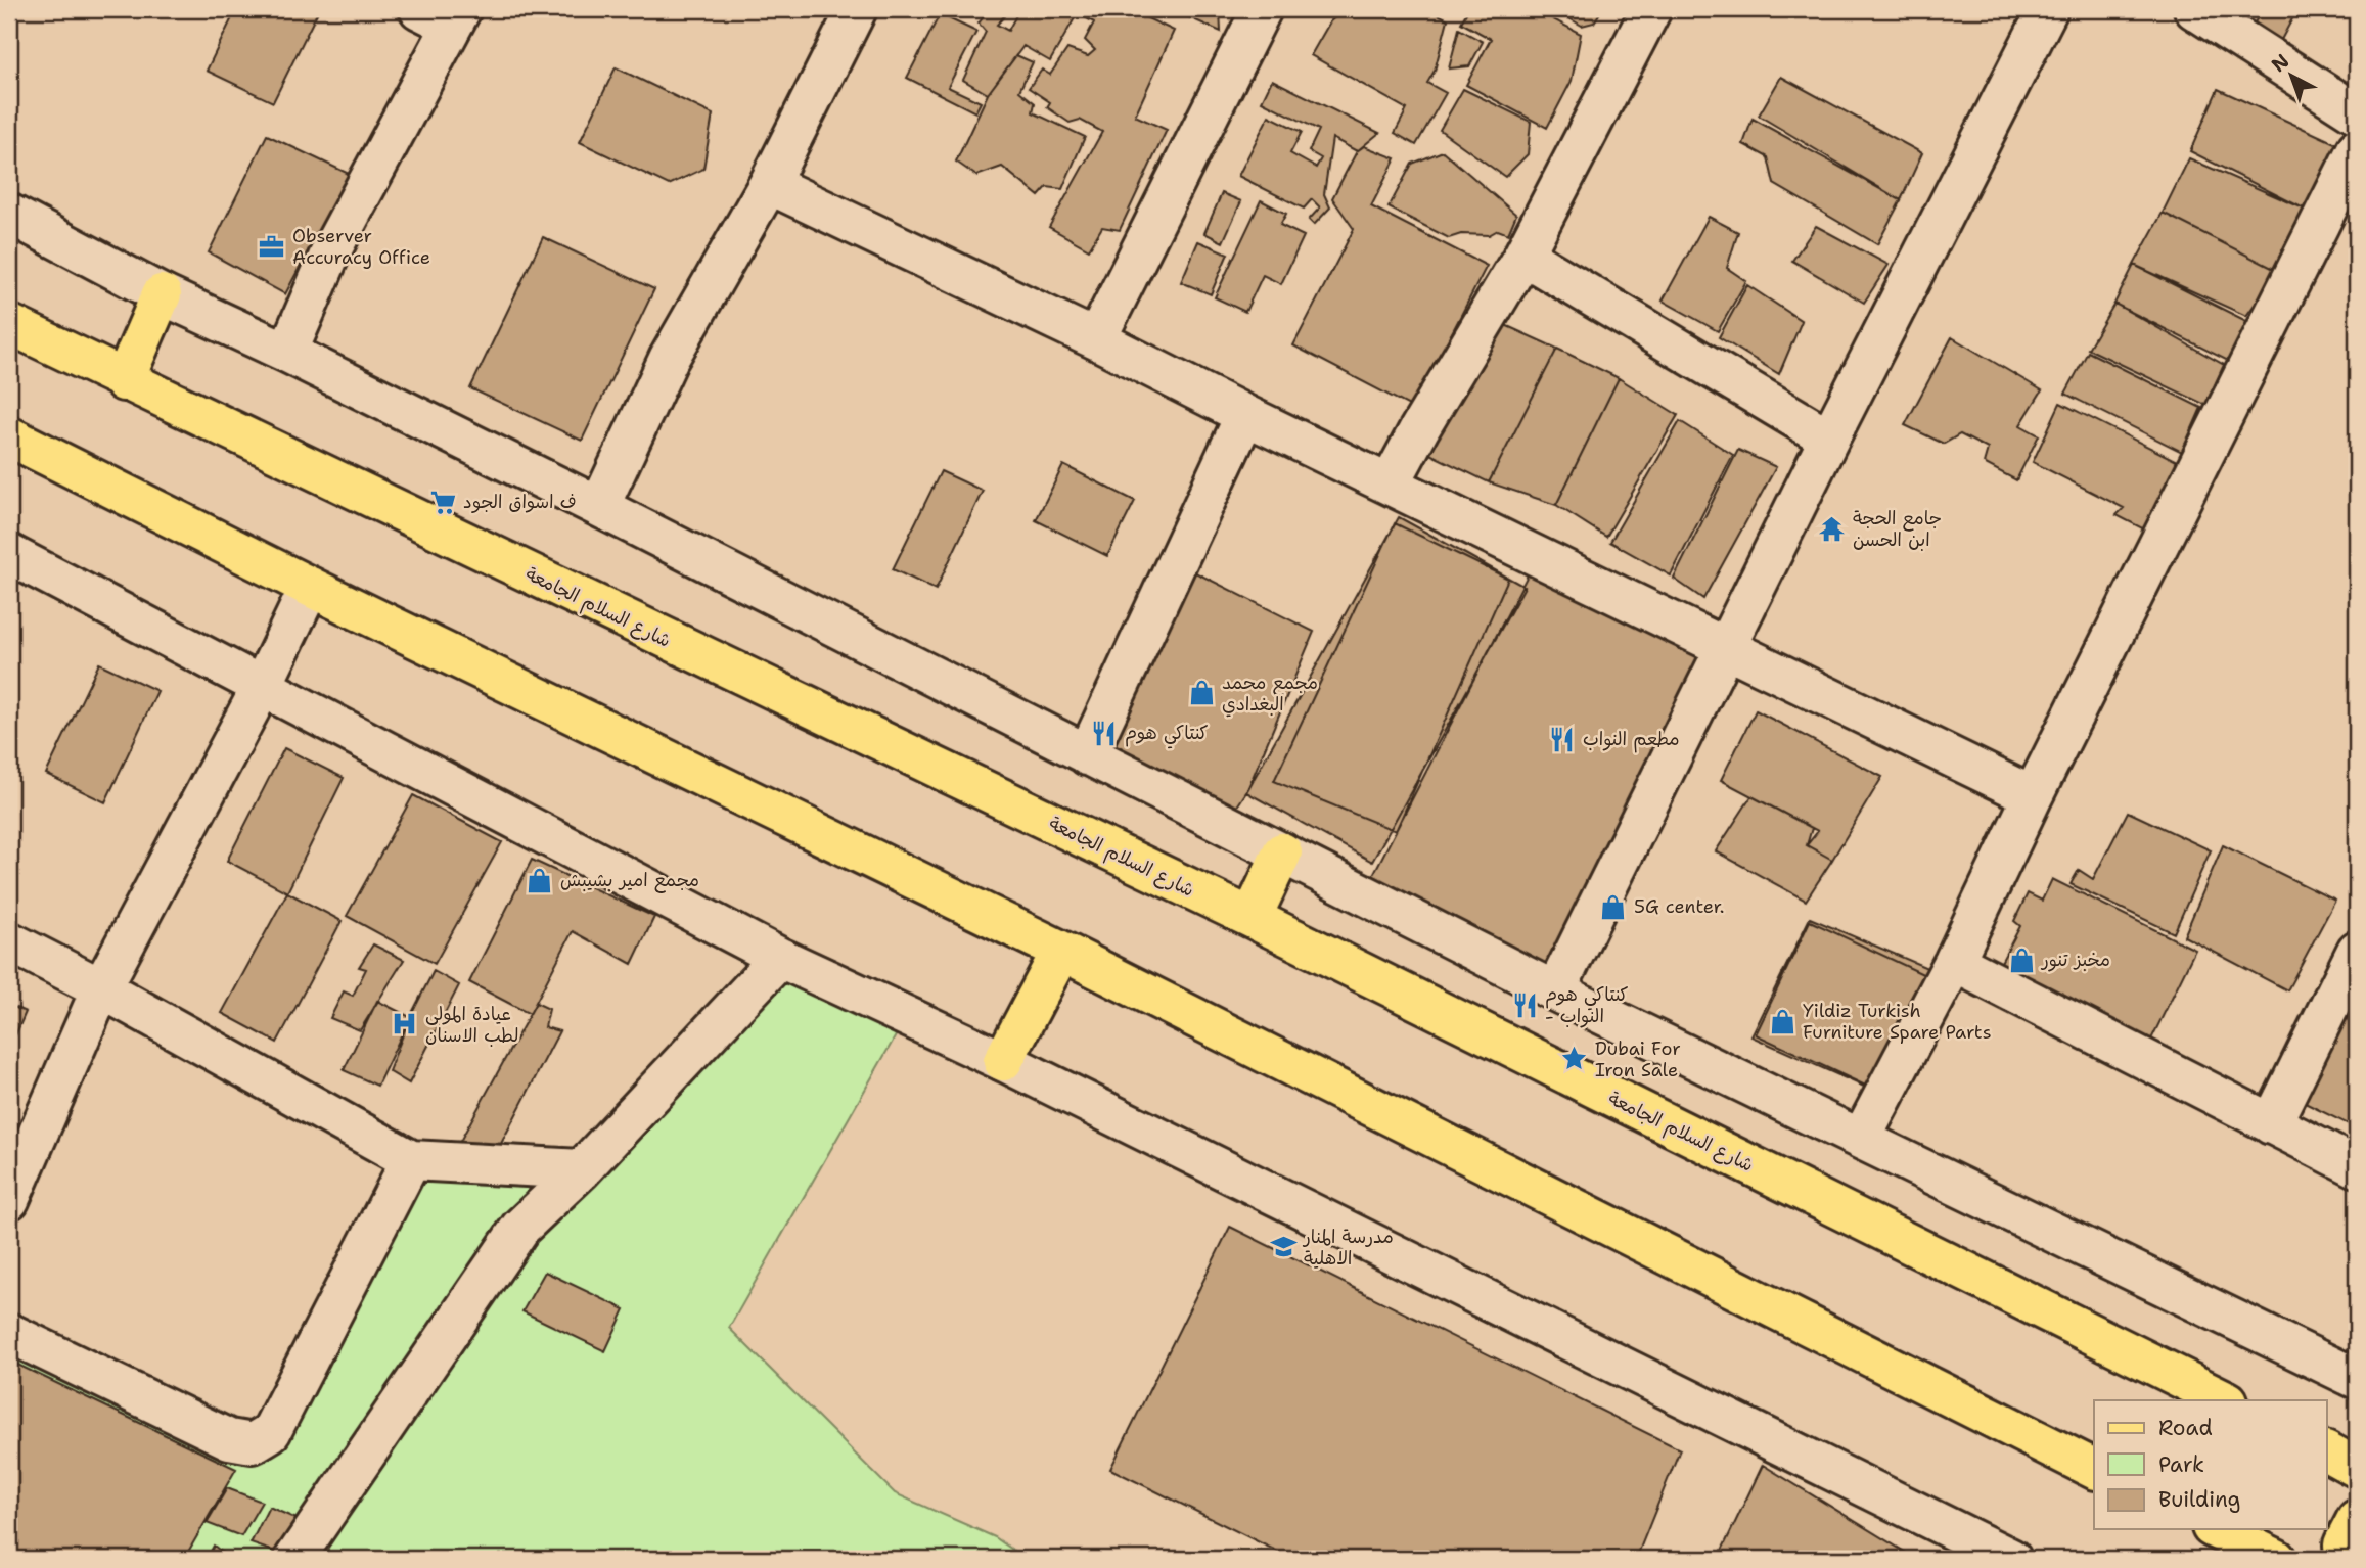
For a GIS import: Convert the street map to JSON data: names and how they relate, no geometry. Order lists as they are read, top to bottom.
{
  "streets": {
    "main road": ["شارع السلام الجامعة"]
  },
  "places": {
    "office": ["Observer Accuracy Office"],
    "supermarket": ["ف اسواق الجود"],
    "temple": ["جامع الحجة ابن الحسن"],
    "shop": [
      "مجمع محمد البغدادي",
      "مجمع امير بشيبش",
      "5G center.",
      "مخبز تنور",
      "Yildiz Turkish Furniture Spare Parts"
    ],
    "restaurant": ["كنتاكي هوم", "مطعم النواب", "كنتاكي هوم - النواب"],
    "hospital": ["عيادة المولى لطب الاسنان"],
    "place": ["Dubai For Iron Sale"],
    "school or university": ["مدرسة المنار الاهلية"]
  },
  "legend": ["Road", "Park", "Building"],
  "north": "top left"
}
